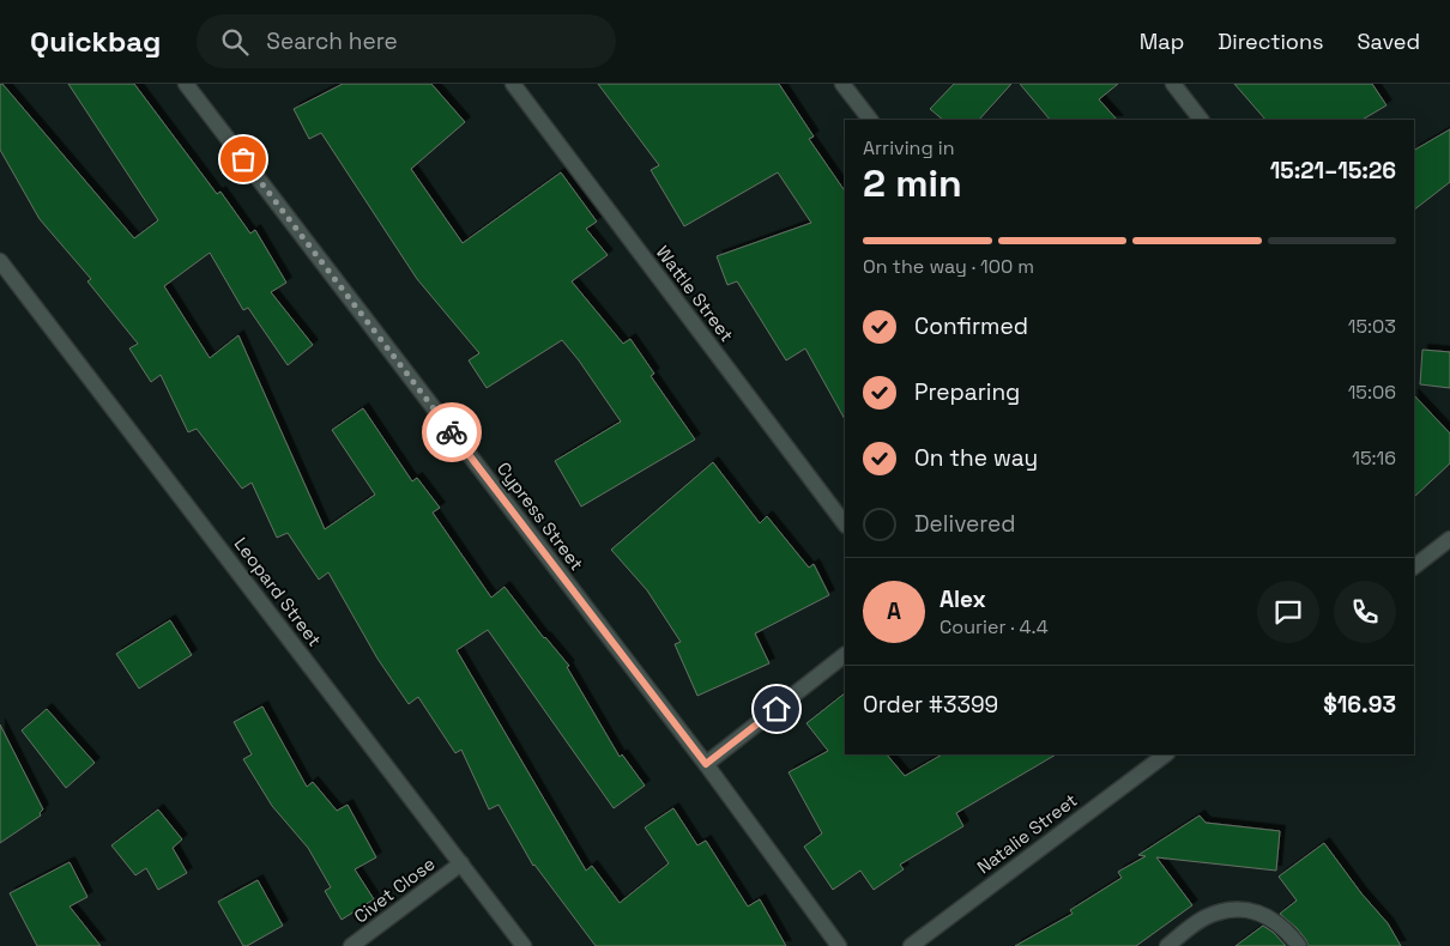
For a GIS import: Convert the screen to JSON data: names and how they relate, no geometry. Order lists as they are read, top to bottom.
{
  "streets": {
    "street": [
      "Wattle Street",
      "Cypress Street",
      "Leopard Street",
      "Natalie Street",
      "Civet Close"
    ]
  },
  "crossings": [
    ["Leopard Street", "Civet Close"]
  ],
  "page": {
    "header": "Quickbag",
    "search": "Search here",
    "nav": ["Map", "Directions", "Saved"],
    "heading": ["2 min", "Arriving in", "15:21–15:26"],
    "panel": [
      "Alex",
      "Courier · 4.4",
      "Order #3399",
      "$16.93"
    ],
    "bar": "On the way · 100 m",
    "list": [
      ["Confirmed", "15:03"],
      ["Preparing", "15:06"],
      ["On the way", "15:16"],
      "Delivered"
    ],
    "round": "A"
  }
}
